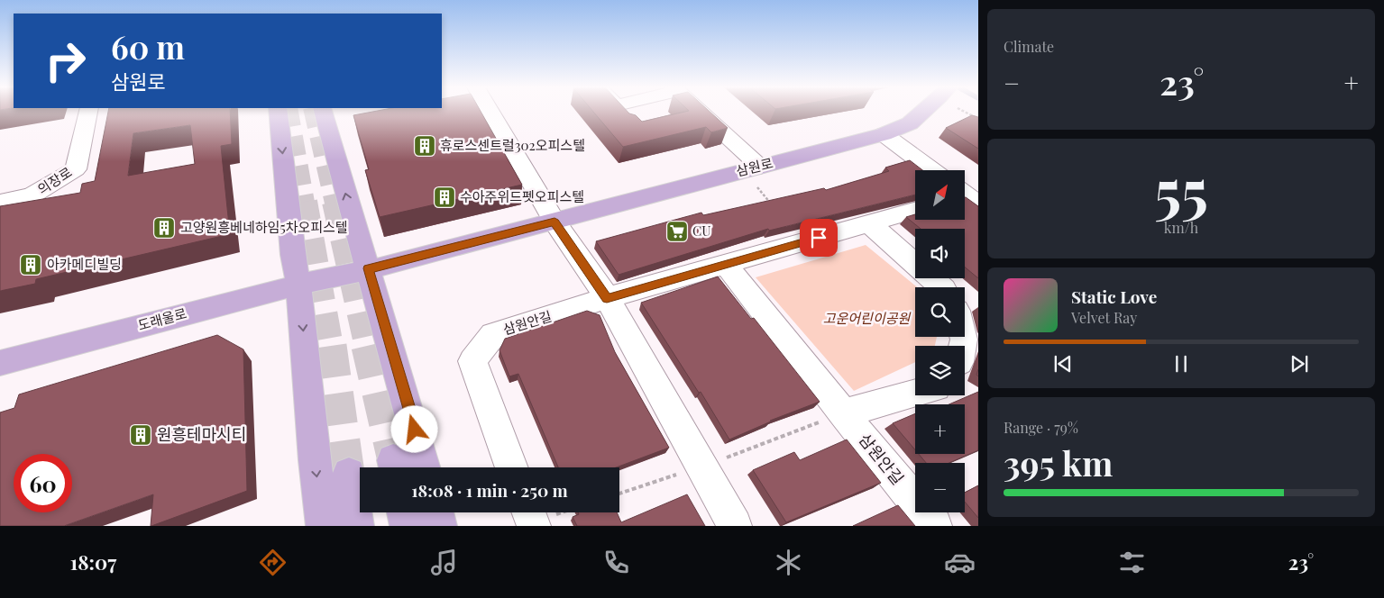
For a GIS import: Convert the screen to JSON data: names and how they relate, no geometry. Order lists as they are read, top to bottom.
{
  "streets": {
    "main road": ["삼원로", "도래울로"],
    "street": ["의장로", "삼원안길"]
  },
  "crossings": [
    ["삼원로", "도래울로"]
  ],
  "parks": ["고운어린이공원"],
  "places": {
    "building": [
      "휴로스센트럴302오피스텔",
      "수아주위드펫오피스텔",
      "고양원흥베네하임5차오피스텔",
      "아카메디빌딩",
      "원흥테마시티"
    ],
    "supermarket": ["CU"]
  },
  "north": "top right",
  "page": {
    "tile": [
      "Climate",
      ["55", "km/h"],
      ["Range · 79%", "395 km"]
    ],
    "turn": ["60 m", "삼원로"],
    "heat": ["−", "23°", "+"],
    "map_buttons": ["+", "−"],
    "song": ["Static Love", "Velvet Ray"],
    "limit": "60",
    "trip": "18:08 · 1 min · 250 m",
    "tabs": ["18:07", "23°"]
  }
}
